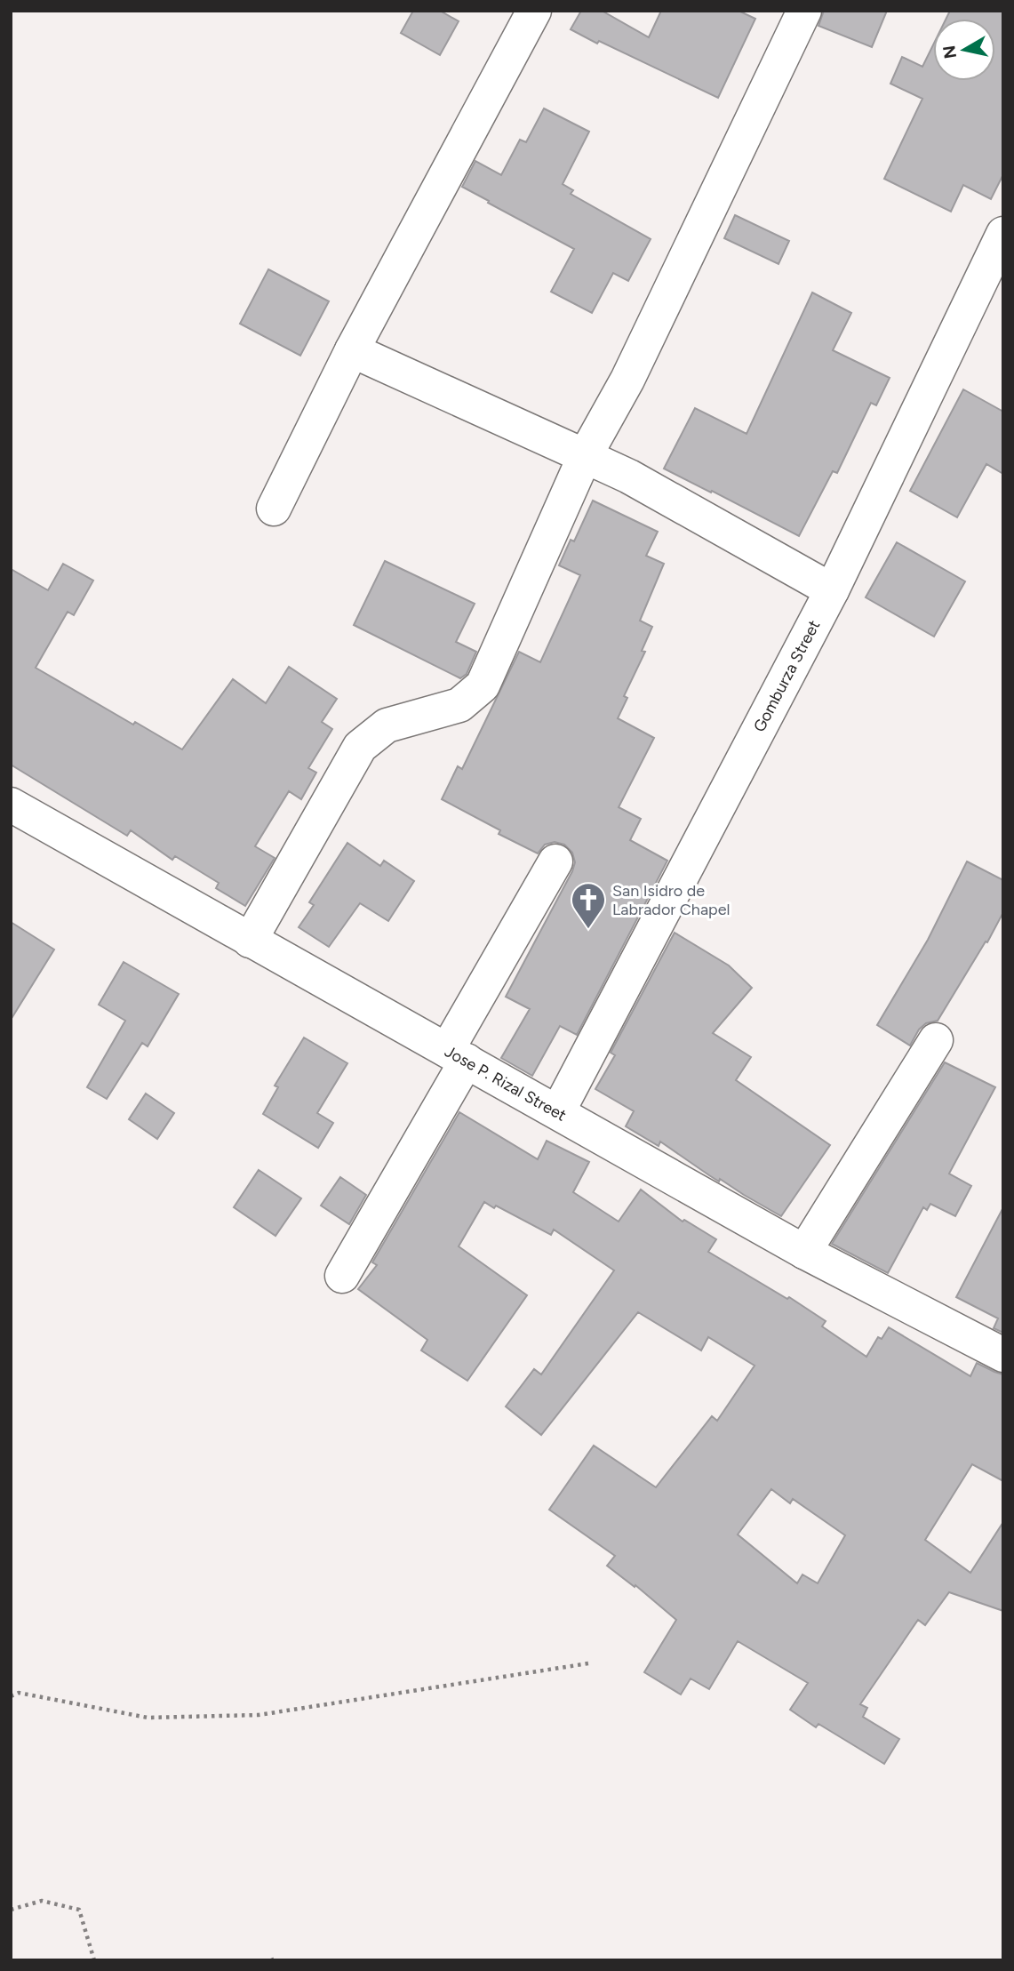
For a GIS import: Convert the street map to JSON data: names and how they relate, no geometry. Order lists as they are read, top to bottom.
{
  "streets": {
    "street": ["Gomburza Street", "Jose P. Rizal Street"]
  },
  "crossings": [
    ["Gomburza Street", "Jose P. Rizal Street"]
  ],
  "places": {
    "church": ["San Isidro de Labrador Chapel"]
  },
  "north": "left"
}
